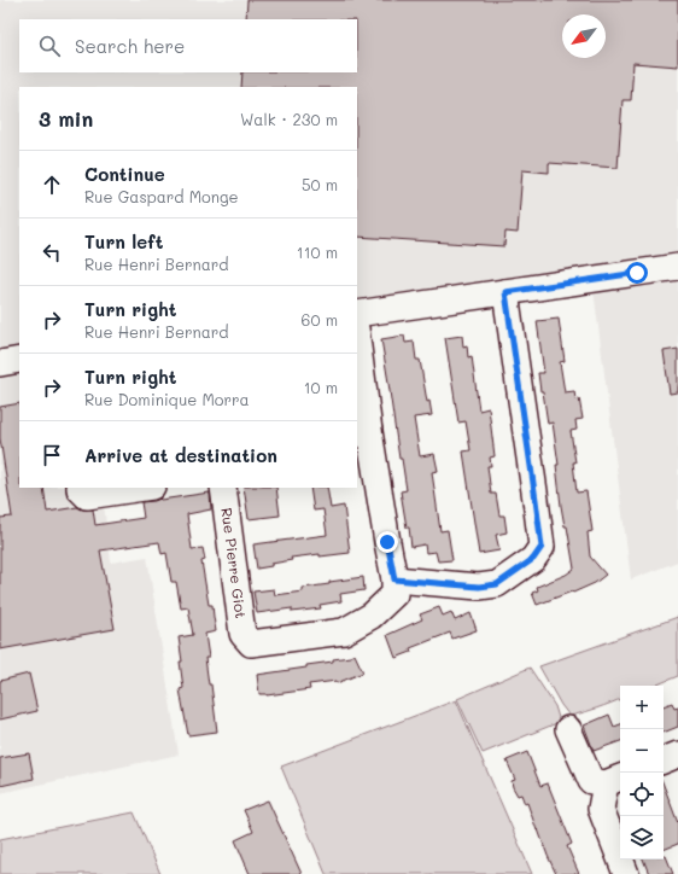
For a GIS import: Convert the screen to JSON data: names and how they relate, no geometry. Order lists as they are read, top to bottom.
{
  "streets": {
    "street": ["Rue Pierre Giot"]
  },
  "north": "bottom left",
  "page": {
    "search": "Search here",
    "heading": ["3 min", "Walk · 230 m"],
    "list": [
      ["Continue", "Rue Gaspard Monge", "50 m"],
      ["Turn left", "Rue Henri Bernard", "110 m"],
      ["Turn right", "Rue Henri Bernard", "60 m"],
      ["Turn right", "Rue Dominique Morra", "10 m"],
      "Arrive at destination"
    ],
    "map_buttons": ["+", "−"]
  }
}
